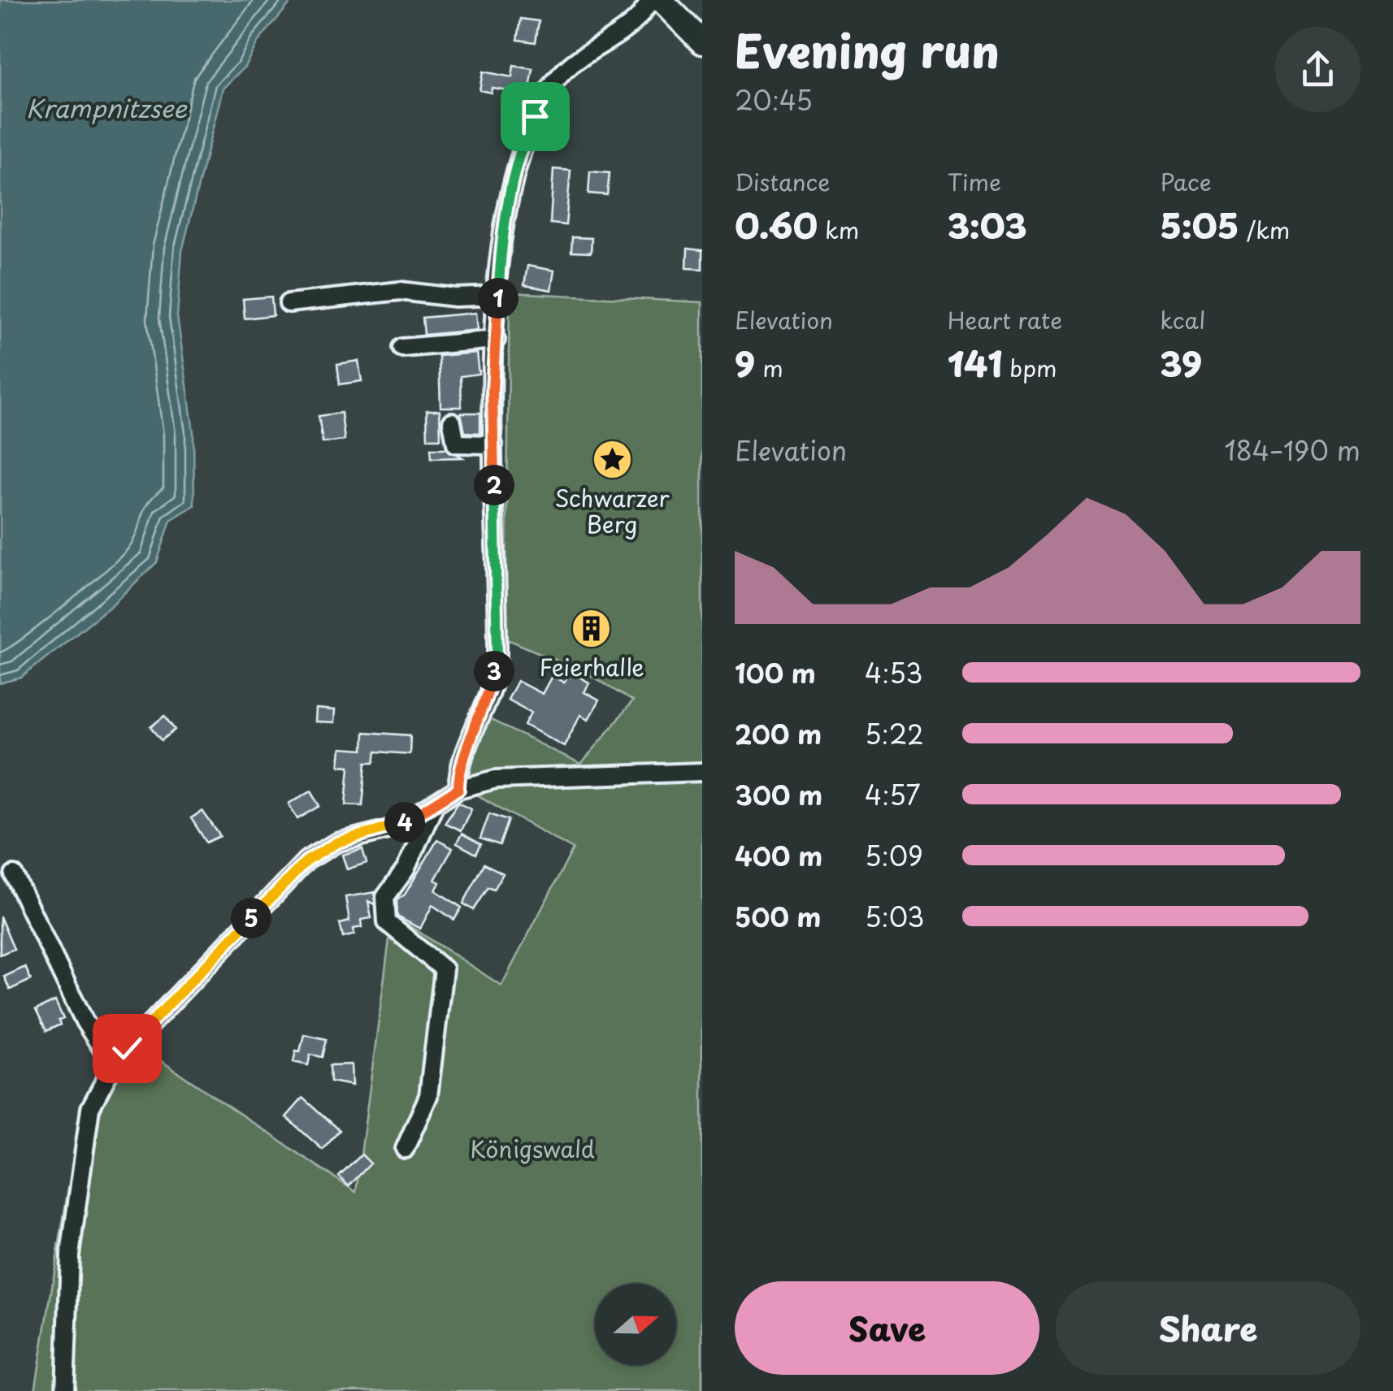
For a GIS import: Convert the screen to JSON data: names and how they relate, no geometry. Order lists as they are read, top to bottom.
{
  "water": ["Krampnitzsee"],
  "parks": ["Königswald"],
  "places": {
    "place": ["Schwarzer Berg"],
    "building": ["Feierhalle"]
  },
  "north": "right",
  "page": {
    "heading": ["Evening run", "20:45"],
    "stats": [
      ["Distance", "0.60 km"],
      ["Time", "3:03"],
      ["Pace", "5:05 /km"],
      ["Elevation", "9 m"],
      ["Heart rate", "141 bpm"],
      ["kcal", "39"]
    ],
    "pins": [
      "1",
      "2",
      "3",
      "4",
      "5"
    ],
    "chart": ["Elevation", "184–190 m"],
    "list": [
      {
        "name": "100 m",
        "note": "4:53"
      },
      {
        "name": "200 m",
        "note": "5:22"
      },
      {
        "name": "300 m",
        "note": "4:57"
      },
      {
        "name": "400 m",
        "note": "5:09"
      },
      {
        "name": "500 m",
        "note": "5:03"
      }
    ],
    "buttons": ["Save", "Share"]
  }
}
